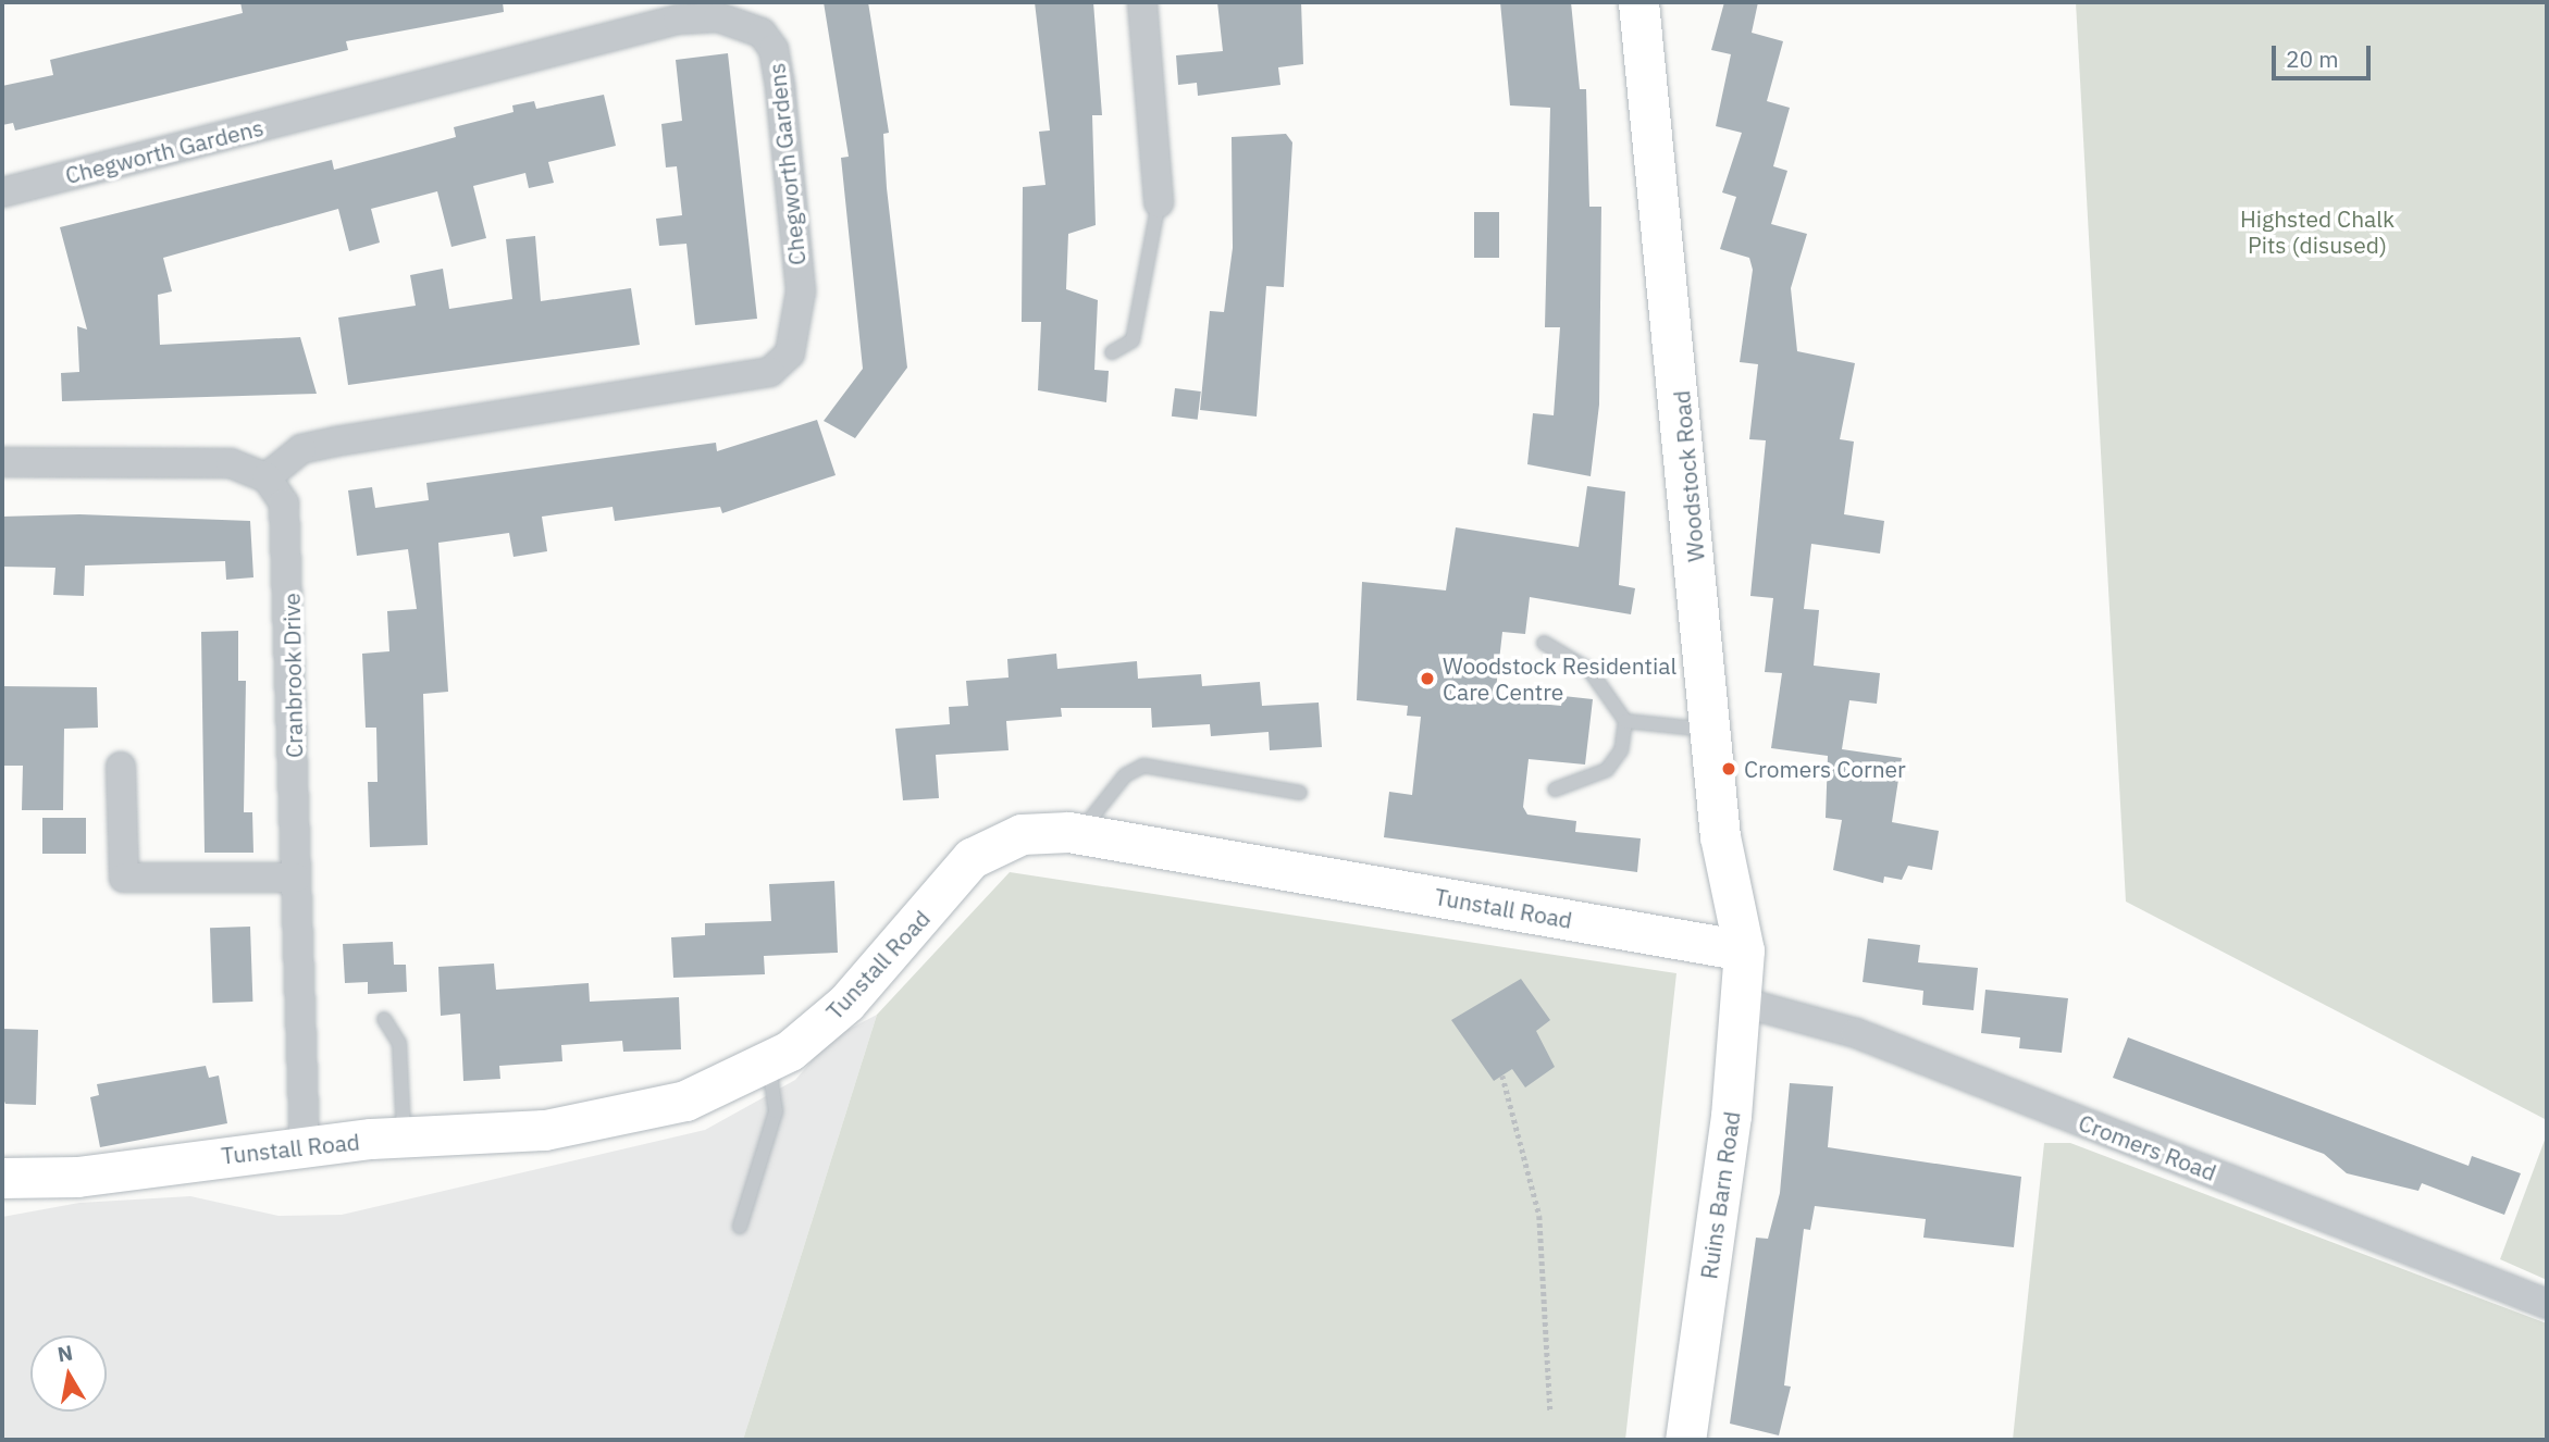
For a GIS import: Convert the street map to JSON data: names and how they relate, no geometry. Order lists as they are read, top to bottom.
{
  "streets": {
    "street": [
      "Chegworth Gardens",
      "Woodstock Road",
      "Cranbrook Drive",
      "Tunstall Road",
      "Cromers Road",
      "Ruins Barn Road"
    ]
  },
  "crossings": [
    ["Chegworth Gardens", "Cranbrook Drive"],
    ["Woodstock Road", "Tunstall Road"],
    ["Woodstock Road", "Ruins Barn Road"],
    ["Cranbrook Drive", "Tunstall Road"],
    ["Tunstall Road", "Ruins Barn Road"],
    ["Cromers Road", "Ruins Barn Road"]
  ],
  "parks": ["Highsted Chalk Pits (disused)"],
  "places": ["Woodstock Residential Care Centre", "Cromers Corner"],
  "scale_bar": "20 m",
  "north": "top"
}
